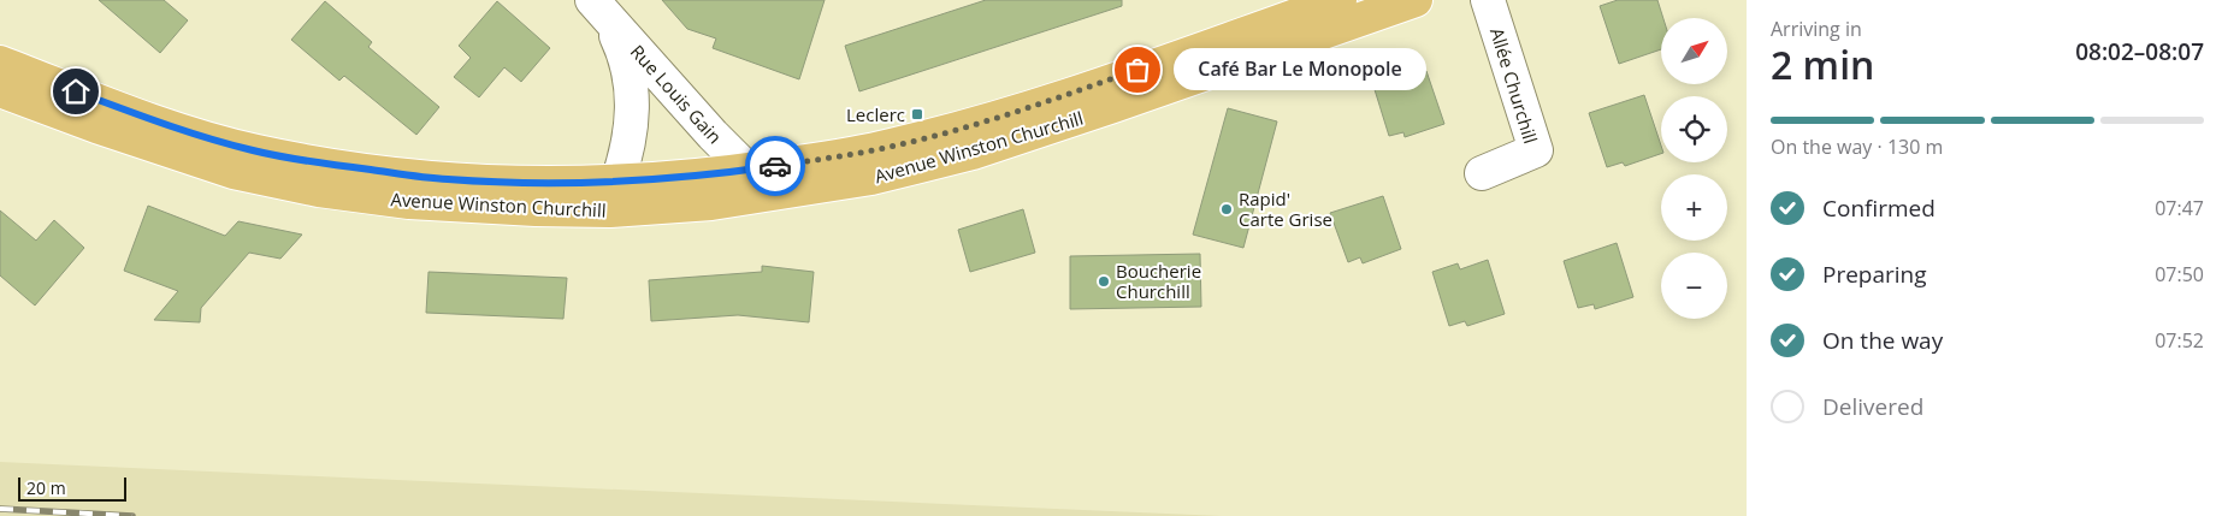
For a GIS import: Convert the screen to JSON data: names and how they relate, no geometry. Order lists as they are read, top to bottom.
{
  "streets": {
    "main road": ["Avenue Winston Churchill"],
    "street": ["Allée Churchill", "Rue Louis Gain"]
  },
  "crossings": [
    ["Rue Louis Gain", "Avenue Winston Churchill"]
  ],
  "places": {
    "other": ["Café Bar Le Monopole", "Rapid' Carte Grise", "Boucherie Churchill"],
    "transit": ["Leclerc"]
  },
  "scale_bar": "20 m",
  "north": "top right",
  "page": {
    "heading": ["2 min", "Arriving in", "08:02–08:07"],
    "map_buttons": ["+", "−"],
    "bubble": "Café Bar Le Monopole",
    "bar": "On the way · 130 m",
    "list": [
      ["Confirmed", "07:47"],
      ["Preparing", "07:50"],
      ["On the way", "07:52"],
      "Delivered"
    ],
    "scale": "20 m"
  }
}
